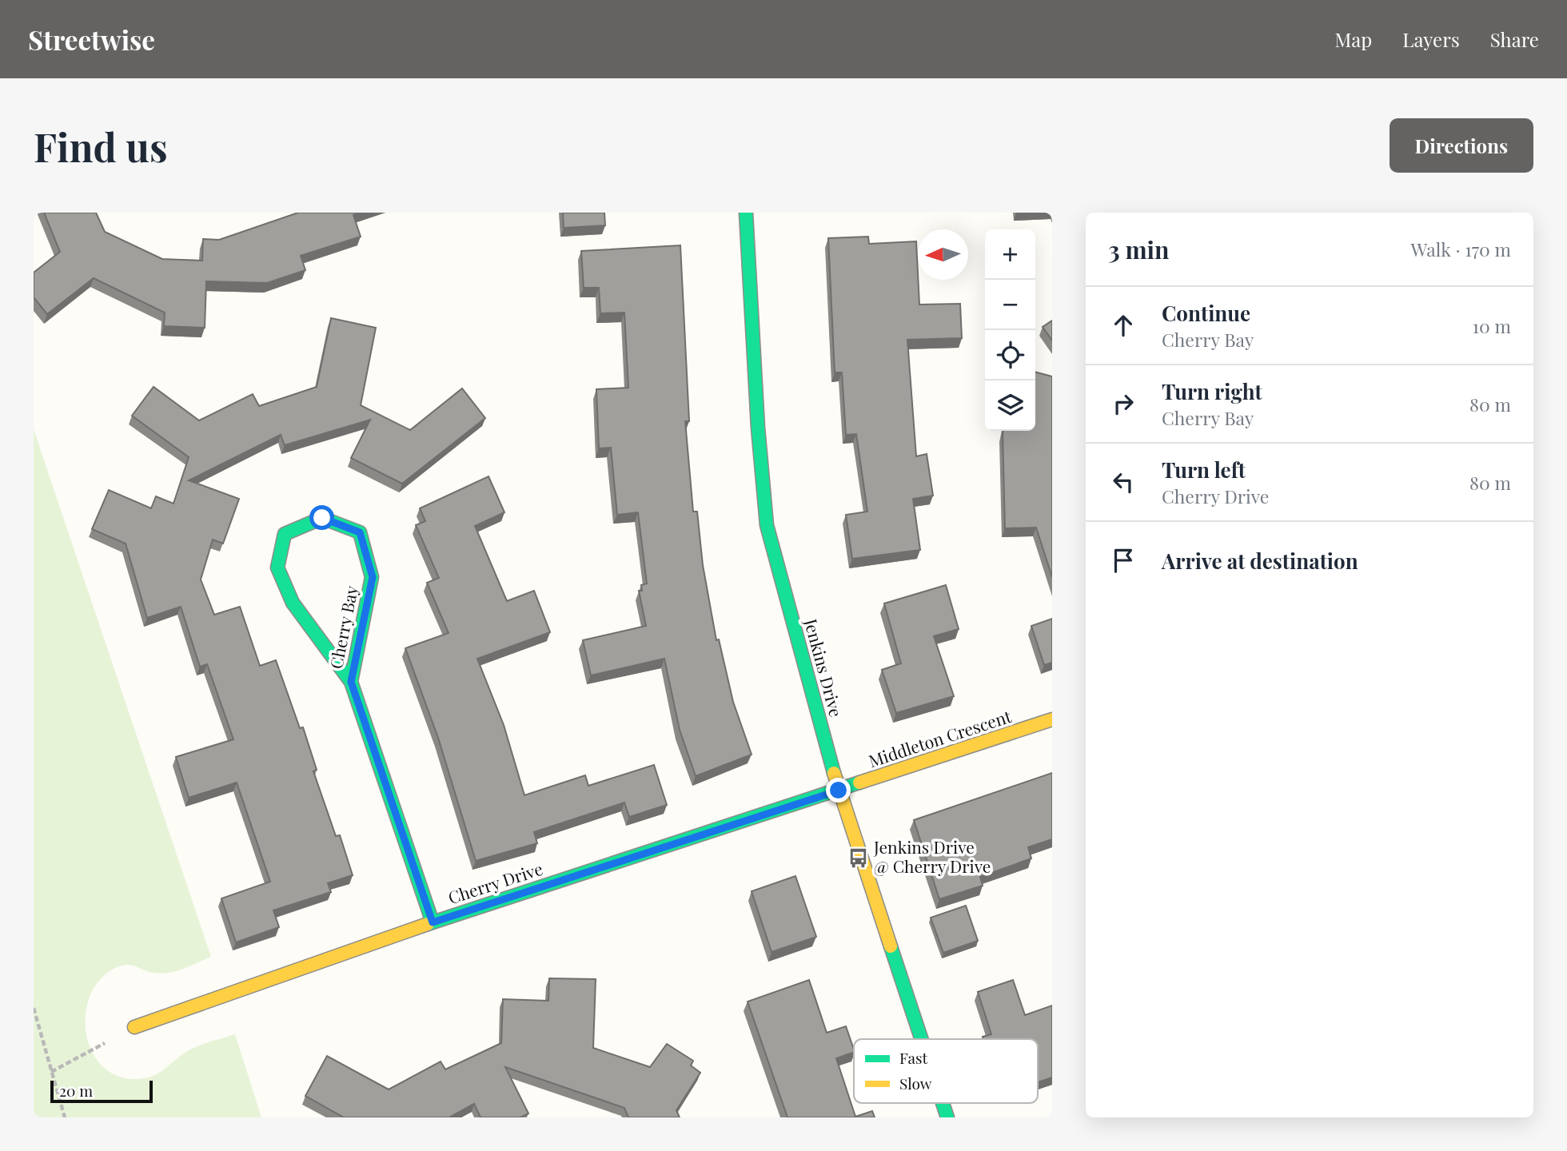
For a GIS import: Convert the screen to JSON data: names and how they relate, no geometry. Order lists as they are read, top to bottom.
{
  "streets": {
    "street": [
      "Cherry Bay",
      "Jenkins Drive",
      "Middleton Crescent",
      "Cherry Drive"
    ]
  },
  "crossings": [
    ["Cherry Bay", "Cherry Drive"],
    ["Jenkins Drive", "Middleton Crescent"],
    ["Jenkins Drive", "Cherry Drive"],
    ["Middleton Crescent", "Cherry Drive"]
  ],
  "places": {
    "bus stop": ["Jenkins Drive @ Cherry Drive"]
  },
  "legend": ["Fast", "Slow"],
  "scale_bar": "20 m",
  "north": "left",
  "page": {
    "header": "Streetwise",
    "nav": ["Map", "Layers", "Share"],
    "buttons": "Directions",
    "title": "Find us",
    "heading": ["3 min", "Walk · 170 m"],
    "map_buttons": ["+", "−"],
    "list": [
      ["Continue", "Cherry Bay", "10 m"],
      ["Turn right", "Cherry Bay", "80 m"],
      ["Turn left", "Cherry Drive", "80 m"],
      "Arrive at destination"
    ],
    "scale": "20 m"
  }
}
